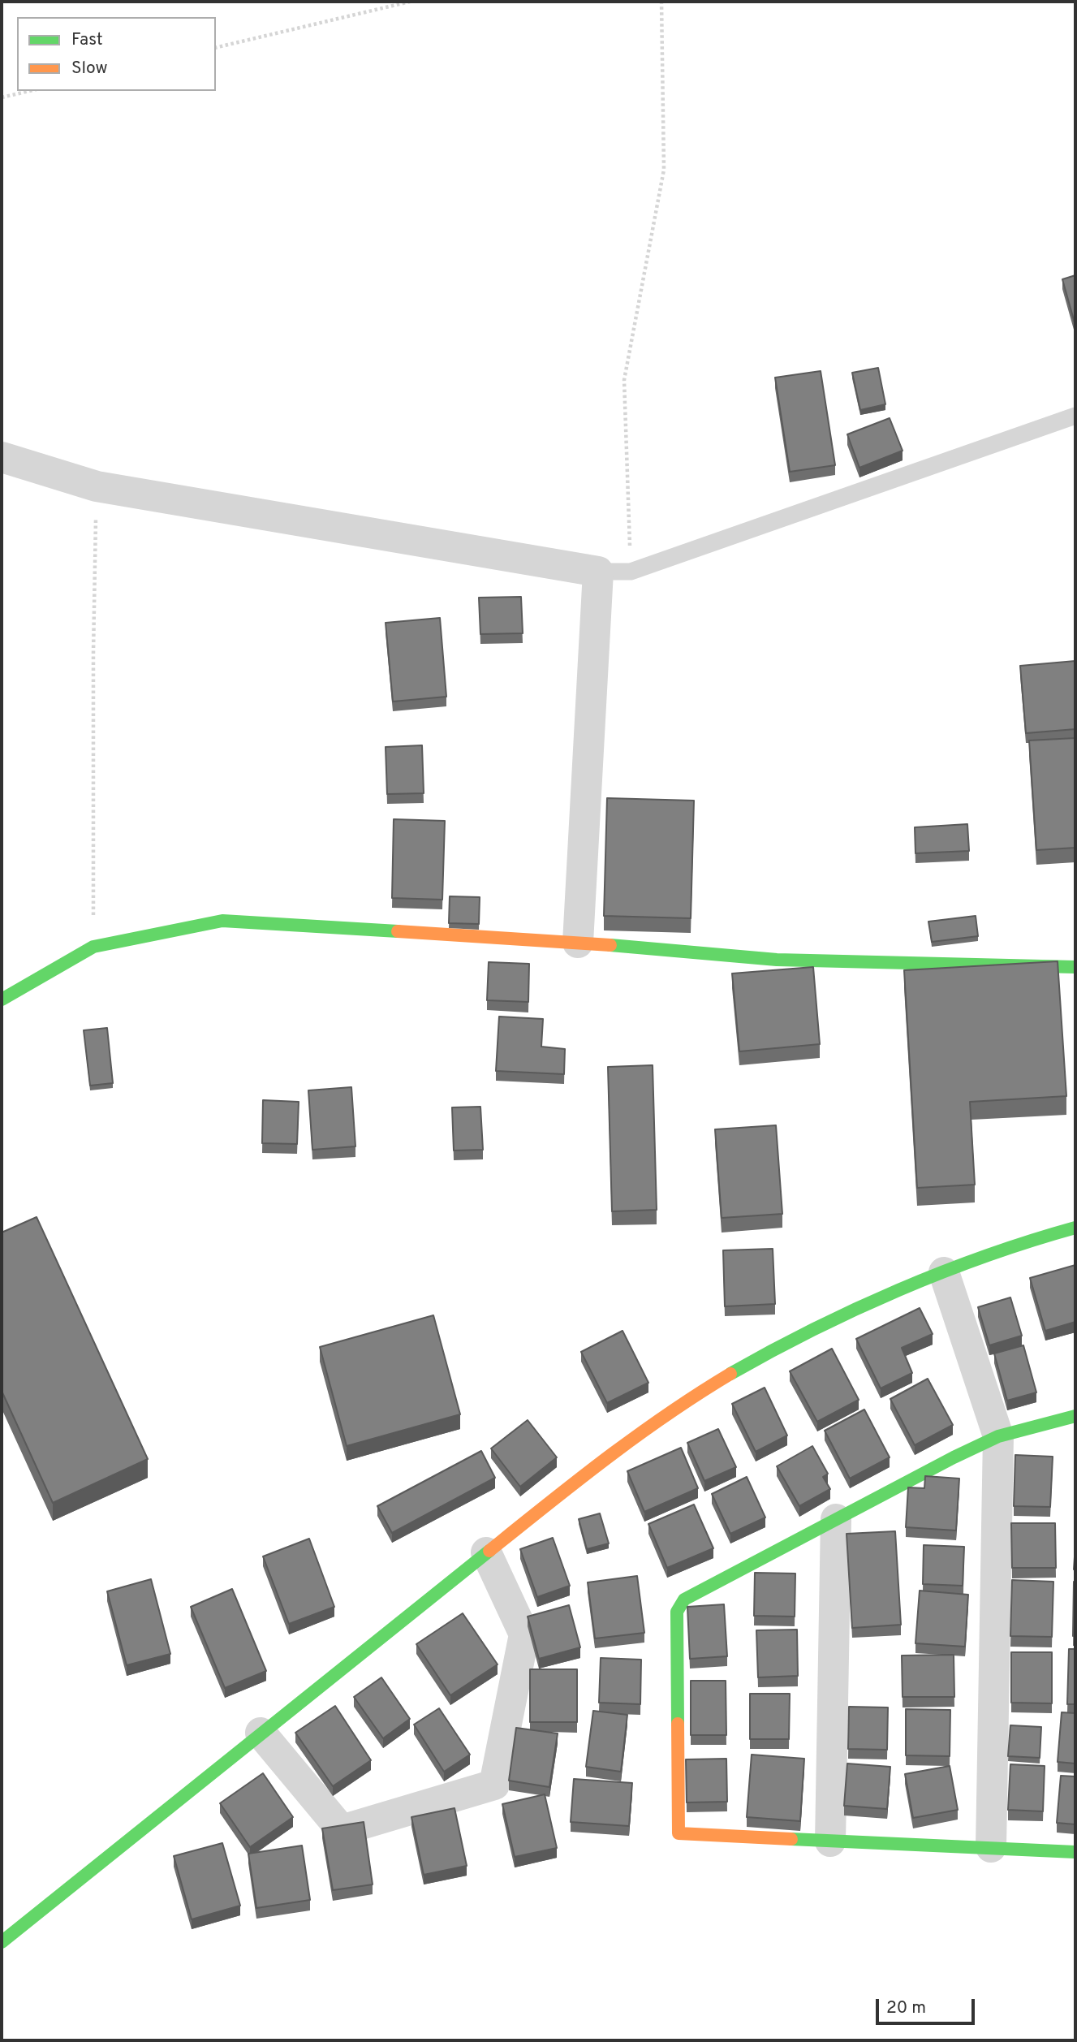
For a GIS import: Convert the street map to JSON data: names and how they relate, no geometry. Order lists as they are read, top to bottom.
{
  "legend": ["Fast", "Slow"],
  "scale_bar": "20 m"
}
